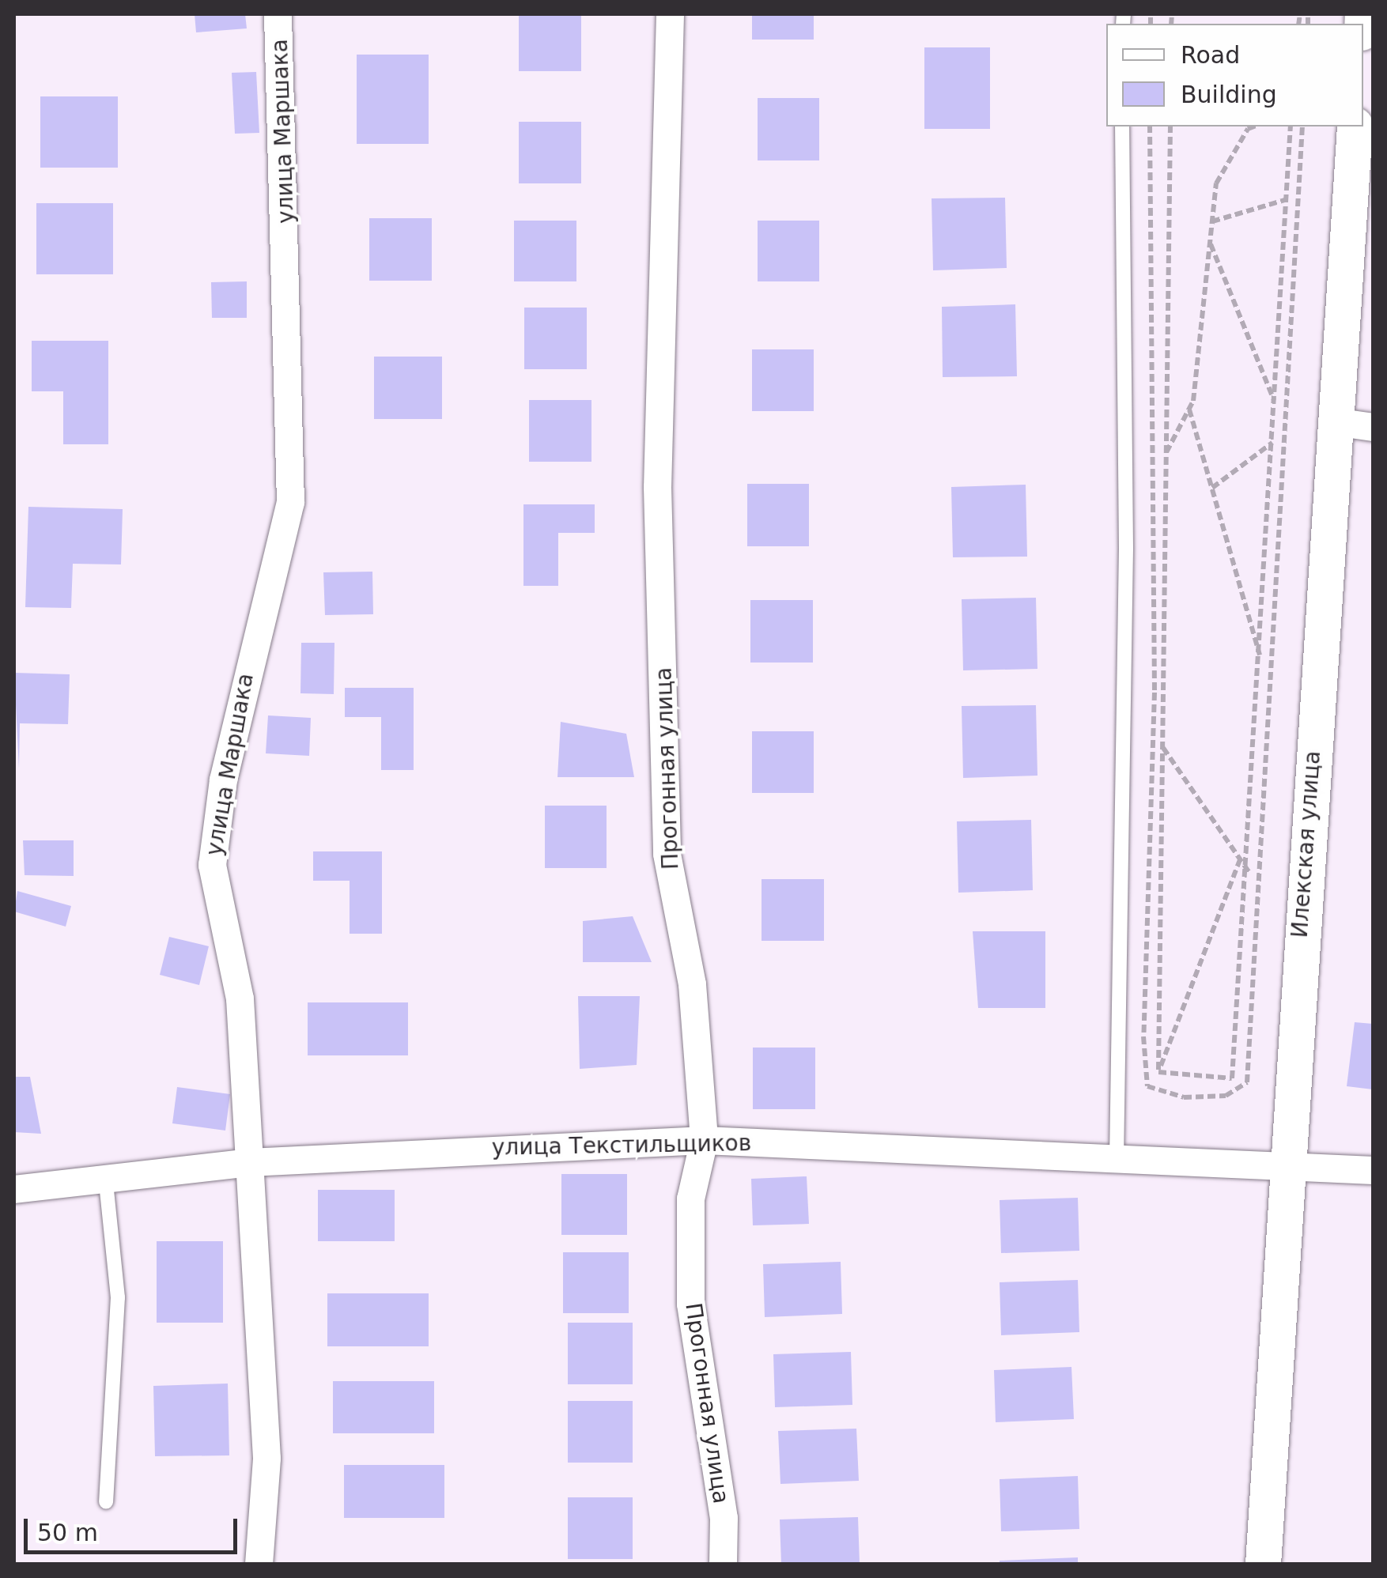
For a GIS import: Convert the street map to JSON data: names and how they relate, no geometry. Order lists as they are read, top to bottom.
{
  "streets": {
    "street": [
      "улица Маршака",
      "Прогонная улица",
      "Илекская улица",
      "улица Текстильщиков"
    ]
  },
  "crossings": [
    ["улица Маршака", "улица Текстильщиков"],
    ["Прогонная улица", "улица Текстильщиков"],
    ["Илекская улица", "улица Текстильщиков"]
  ],
  "legend": ["Road", "Building"],
  "scale_bar": "50 m"
}
